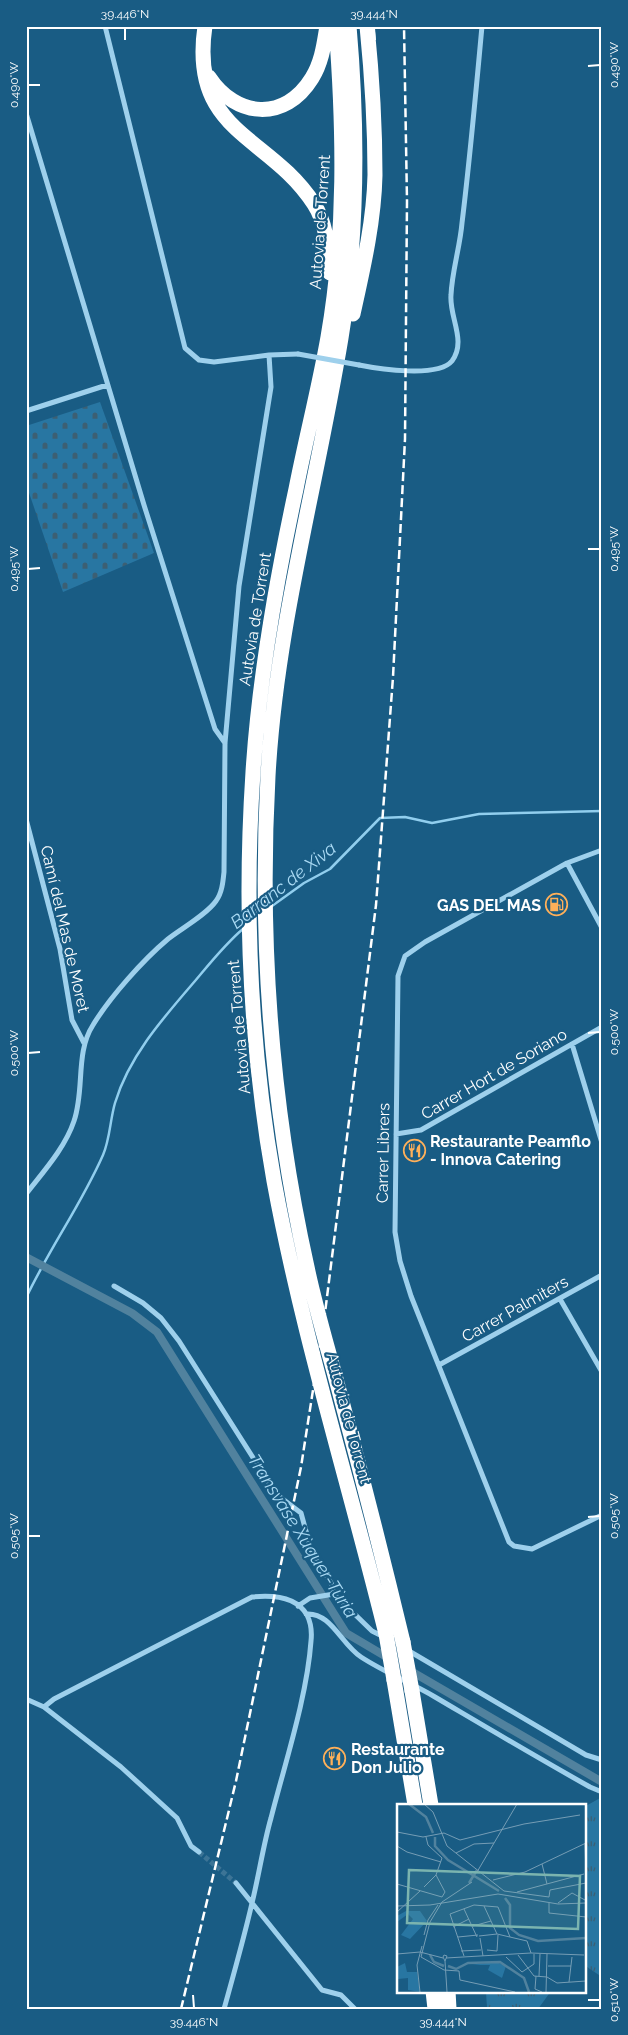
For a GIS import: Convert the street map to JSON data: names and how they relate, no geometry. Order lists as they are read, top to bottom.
{
  "streets": {
    "highway": ["Autovia de Torrent"],
    "street": [
      "Camí del Mas de Moret",
      "Carrer Hort de Soriano",
      "Carrer Librers",
      "Carrer Palmiters"
    ]
  },
  "crossings": [
    ["Carrer Hort de Soriano", "Carrer Librers"],
    ["Carrer Librers", "Carrer Palmiters"]
  ],
  "water": ["Barranc de Xiva", "Transvase Xùquer-Tùria"],
  "places": {
    "fuel station": ["GAS DEL MAS"],
    "restaurant": ["Restaurante Peamflo - Innova Catering", "Restaurante Don Julio"]
  },
  "coordinates": [
    "39.446°N",
    "39.444°N",
    "0.490°W",
    "0.495°W",
    "0.500°W",
    "0.505°W",
    "0.510°W"
  ]
}
